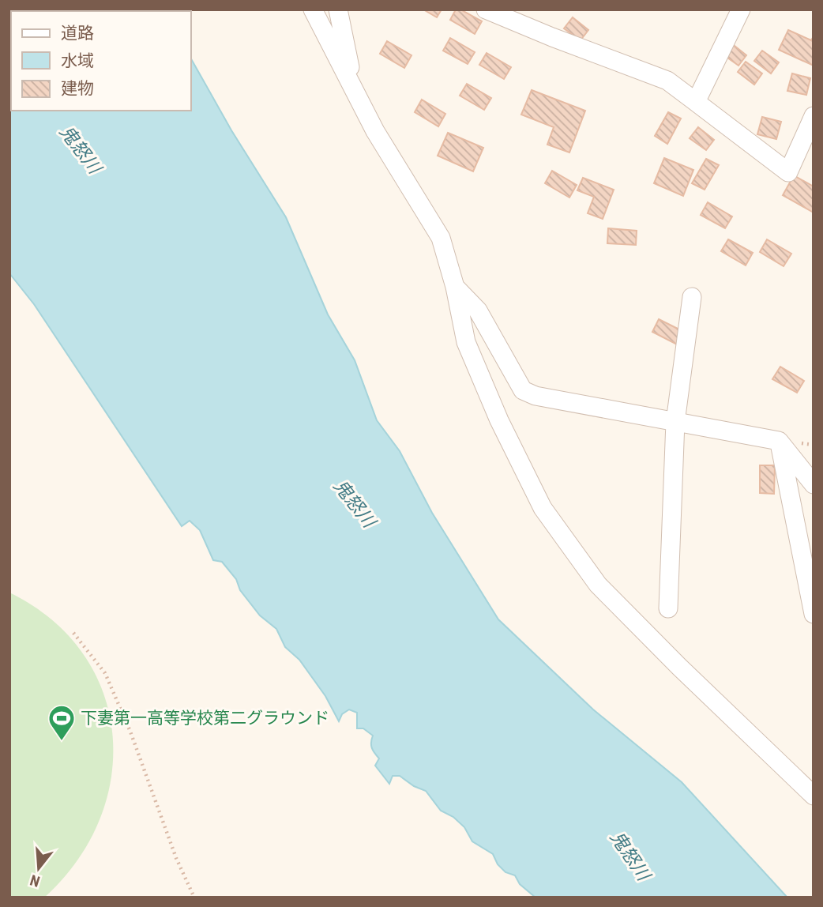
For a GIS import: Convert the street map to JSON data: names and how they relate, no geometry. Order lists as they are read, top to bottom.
{
  "water": ["鬼怒川"],
  "places": {
    "sports": ["下妻第一高等学校第二グラウンド"]
  },
  "legend": ["道路", "水域", "建物"],
  "north": "bottom"
}
